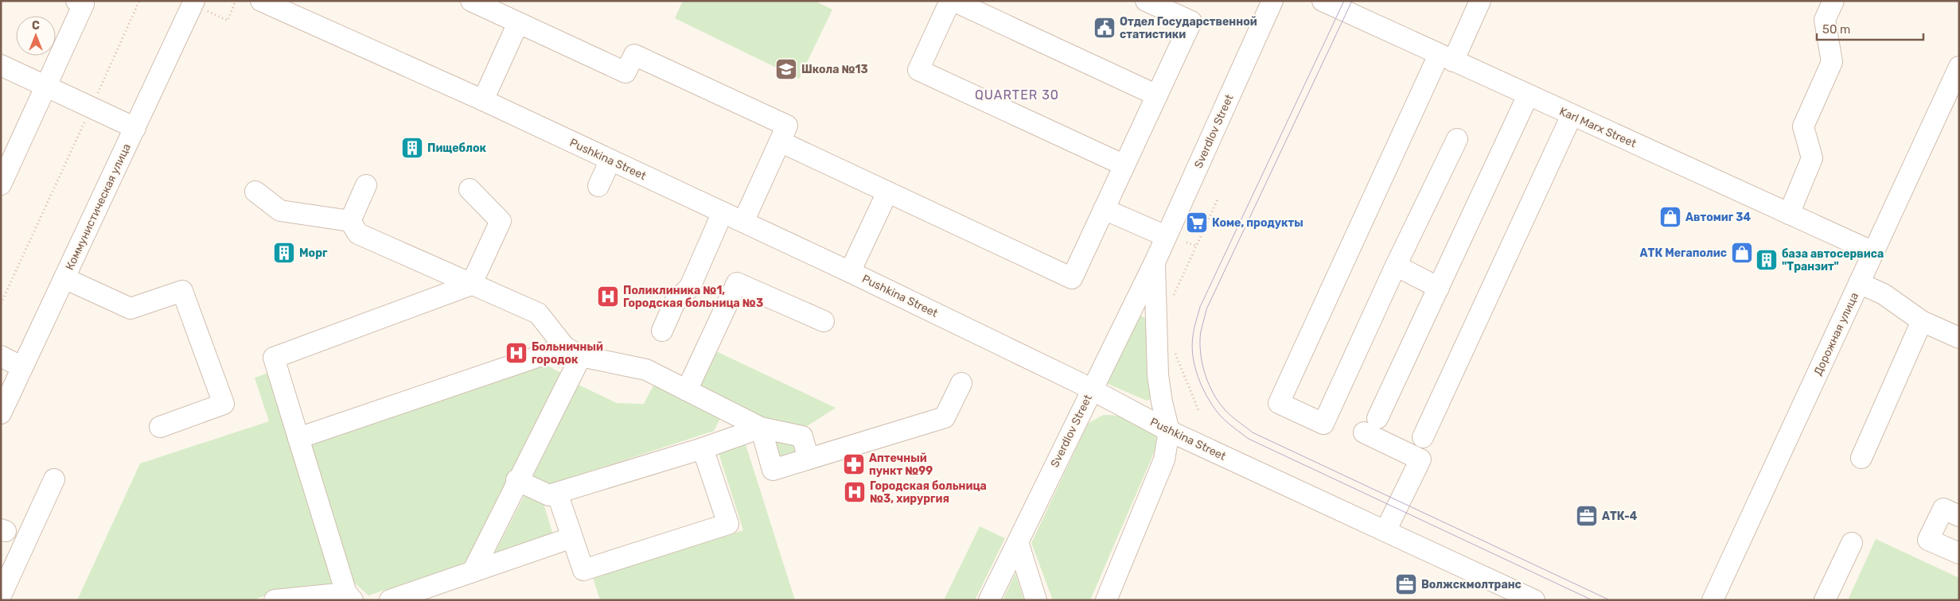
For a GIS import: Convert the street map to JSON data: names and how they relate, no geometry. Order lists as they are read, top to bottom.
{
  "streets": {
    "street": [
      "Karl Marx Street",
      "Sverdlov Street",
      "Pushkina Street",
      "Коммунистическая улица",
      "Дорожная улица"
    ]
  },
  "crossings": [
    ["Karl Marx Street", "Дорожная улица"],
    ["Sverdlov Street", "Pushkina Street"]
  ],
  "districts": ["QUARTER 30"],
  "places": {
    "public building": ["Отдел Государственной статистики"],
    "school or university": ["Школа №13"],
    "building": ["Пищеблок", "Морг", "база автосервиса \"Транзит\""],
    "shop": ["Автомиг 34", "АТК Мегаполис"],
    "supermarket": ["Коме, продукты"],
    "hospital": ["Поликлиника №1, Городская больница №3", "Больничный городок", "Городская больница №3, хирургия"],
    "pharmacy": ["Аптечный пункт №99"],
    "office": ["АТК-4", "Волжскмолтранс"]
  },
  "scale_bar": "50 m",
  "north": "top"
}
